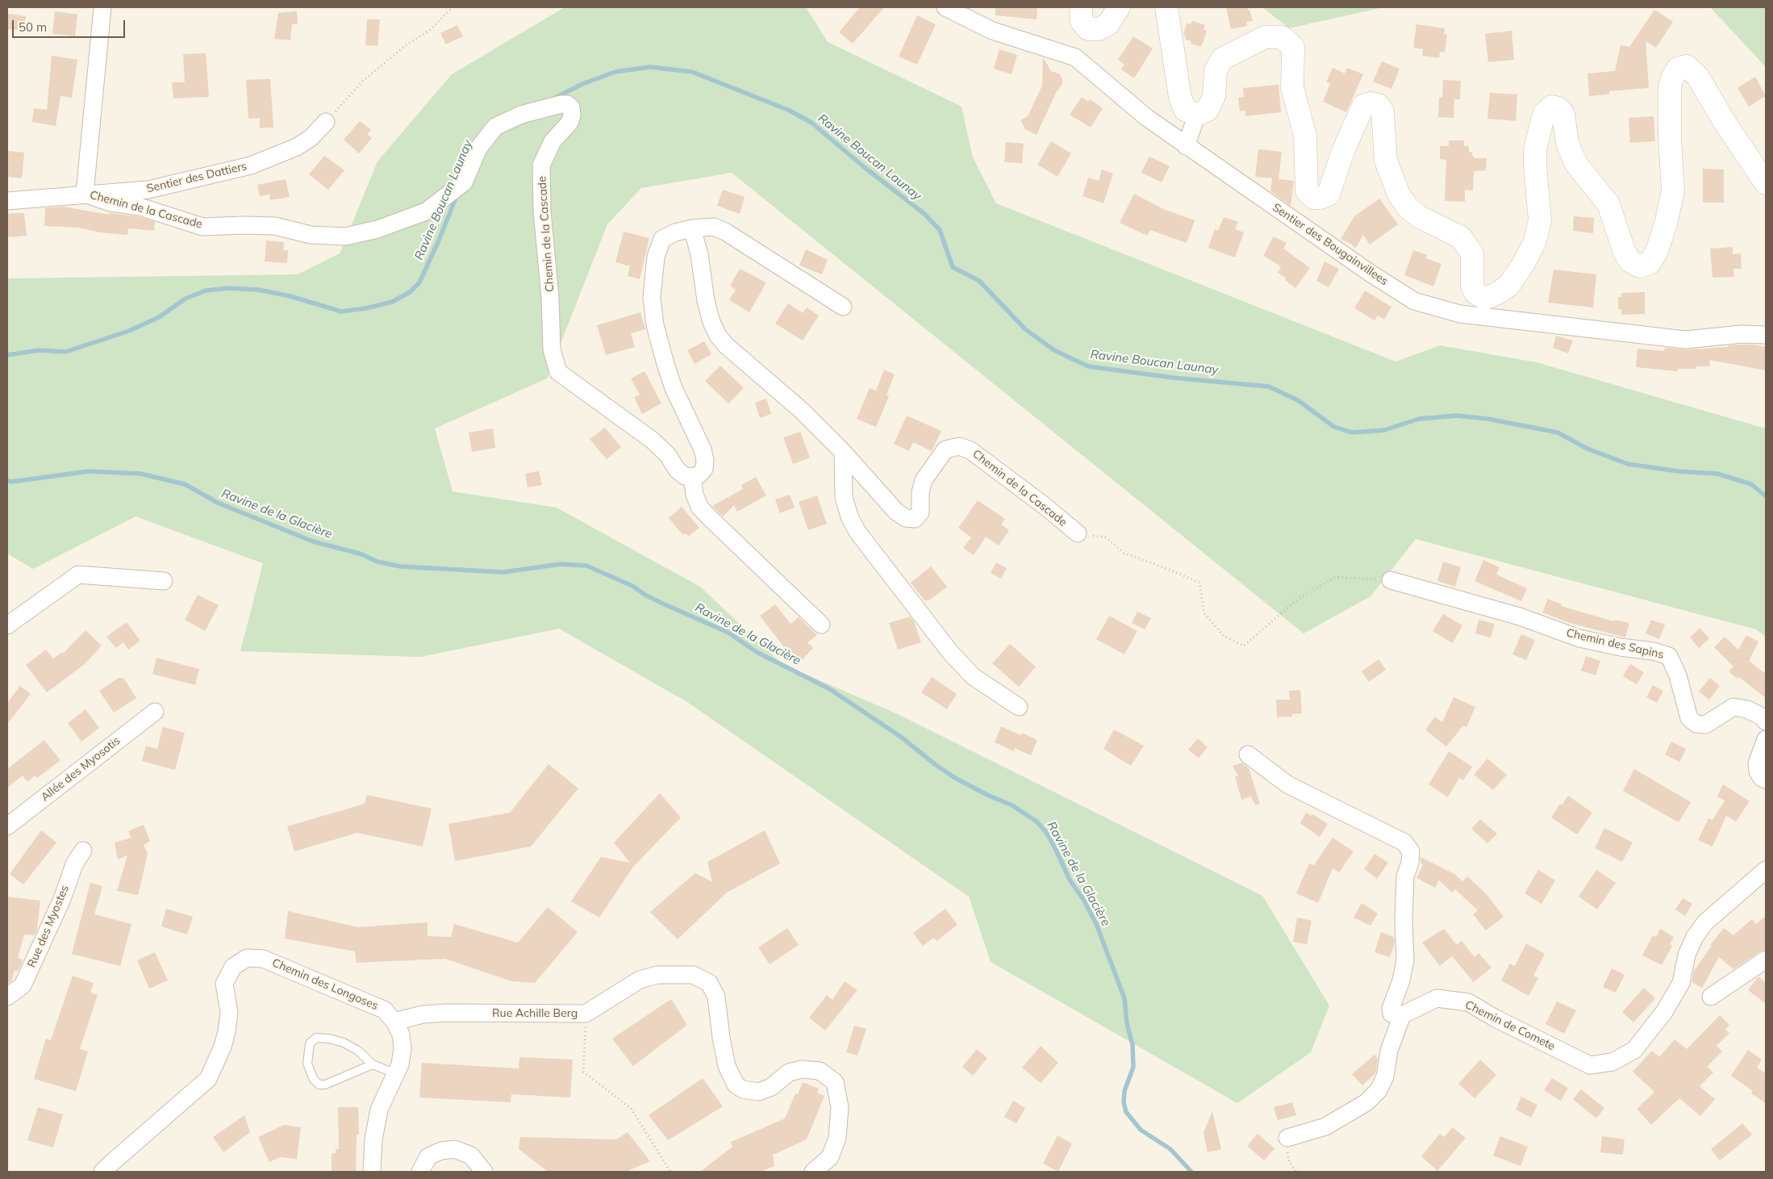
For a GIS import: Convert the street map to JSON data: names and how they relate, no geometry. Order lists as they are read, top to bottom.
{
  "streets": {
    "street": [
      "Sentier des Dattiers",
      "Chemin de la Cascade",
      "Sentier des Bougainvillees",
      "Chemin des Sapins",
      "Allée des Myosotis",
      "Rue des Myostes",
      "Chemin des Longoses",
      "Rue Achille Berg",
      "Chemin de Comete"
    ]
  },
  "crossings": [
    ["Sentier des Dattiers", "Chemin de la Cascade"],
    ["Chemin des Longoses", "Rue Achille Berg"]
  ],
  "water": ["Ravine Boucan Launay", "Ravine de la Glacière"],
  "scale_bar": "50 m"
}
